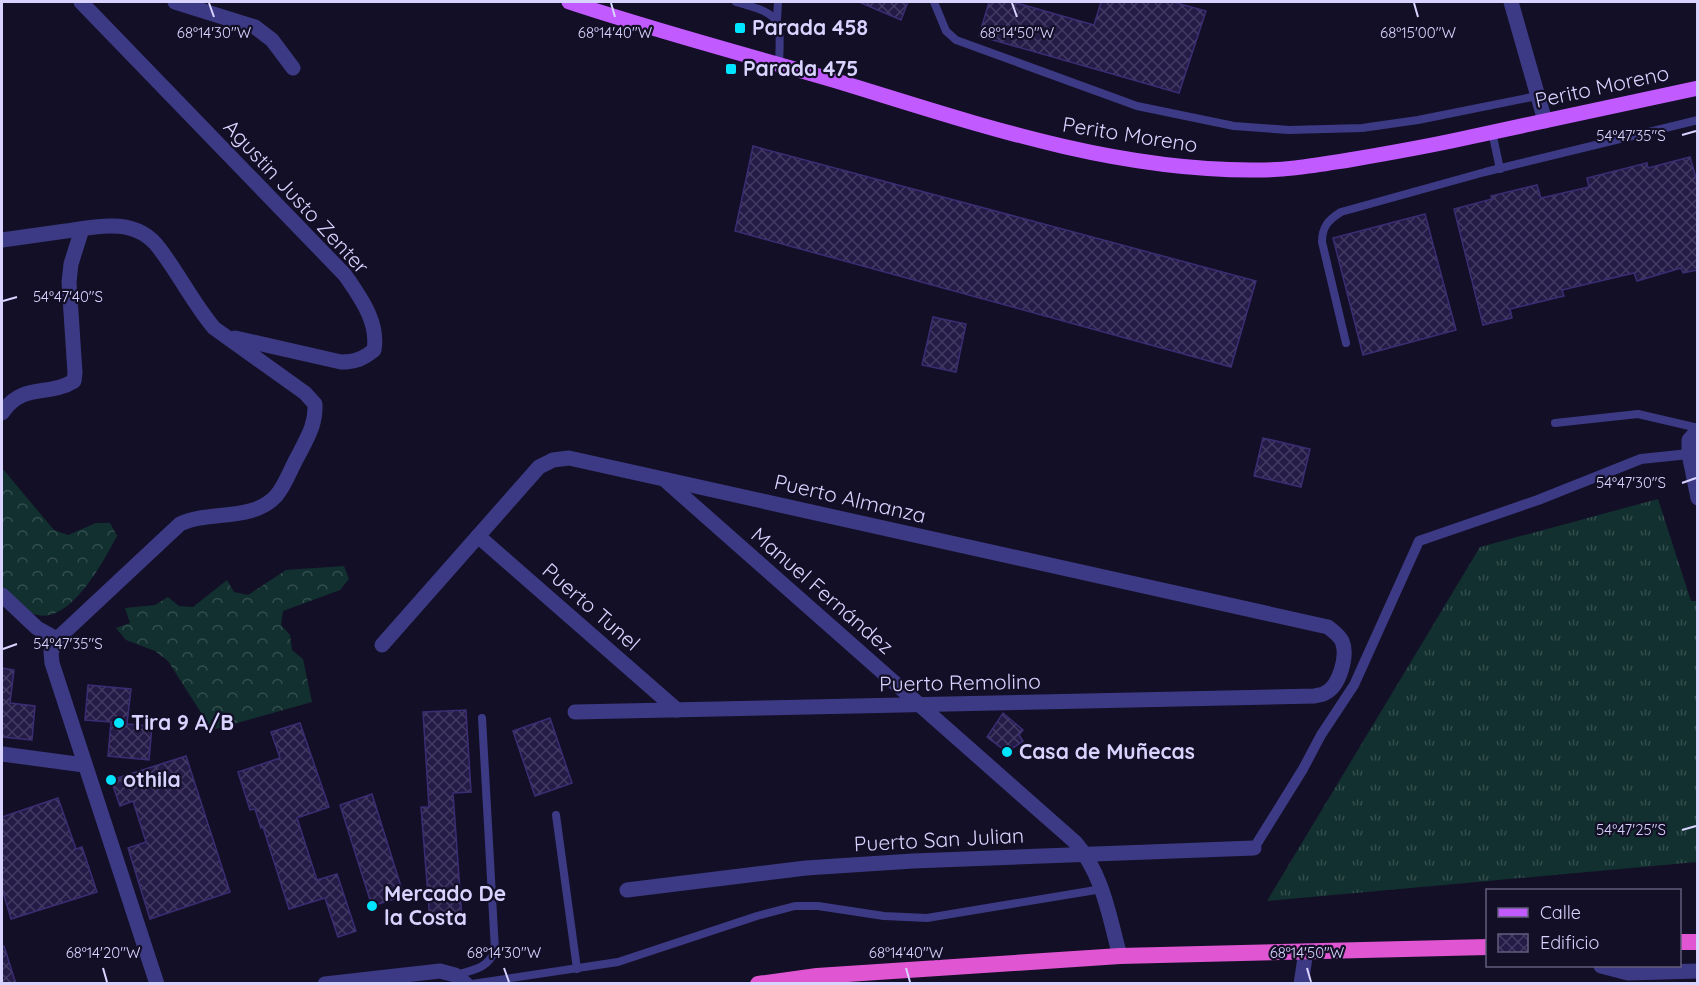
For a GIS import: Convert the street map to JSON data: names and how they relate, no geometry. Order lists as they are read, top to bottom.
{
  "streets": {
    "main road": ["Perito Moreno"],
    "street": [
      "Agustin Justo Zenter",
      "Puerto Almanza",
      "Manuel Fernández",
      "Puerto Tunel",
      "Puerto Remolino",
      "Puerto San Julian"
    ]
  },
  "crossings": [
    ["Puerto Almanza", "Manuel Fernández"],
    ["Puerto Almanza", "Puerto Tunel"],
    ["Puerto Almanza", "Puerto Remolino"],
    ["Manuel Fernández", "Puerto Remolino"],
    ["Manuel Fernández", "Puerto San Julian"],
    ["Puerto Tunel", "Puerto Remolino"]
  ],
  "places": {
    "transit": ["Parada 458", "Parada 475"],
    "other": [
      "Tira 9 A/B",
      "Casa de Muñecas",
      "othila",
      "Mercado De la Costa"
    ]
  },
  "legend": ["Calle", "Edificio"],
  "coordinates": [
    "68°14'30\"W",
    "68°14'40\"W",
    "68°14'50\"W",
    "68°15'00\"W",
    "54°47'35\"S",
    "54°47'40\"S",
    "54°47'30\"S",
    "54°47'25\"S",
    "68°14'20\"W"
  ]
}
